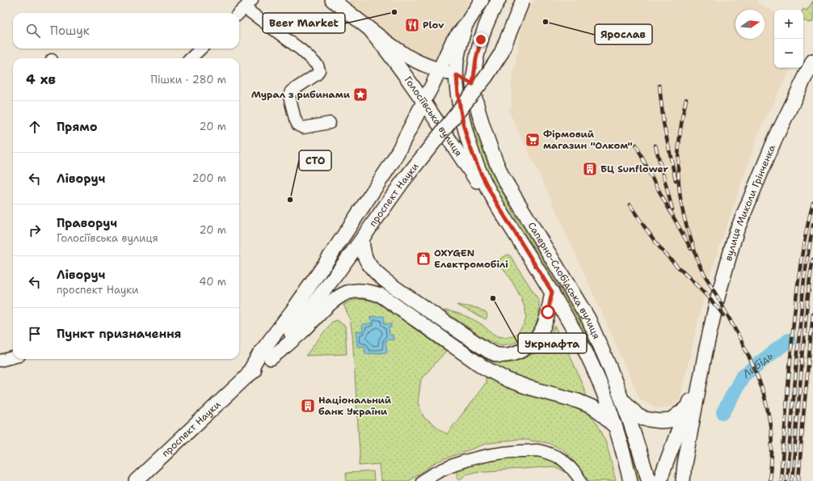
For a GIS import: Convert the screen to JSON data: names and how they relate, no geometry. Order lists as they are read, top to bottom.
{
  "streets": {
    "main road": [
      "Голосіївська вулиця",
      "проспект Науки",
      "вулиця Миколи Грінченка",
      "Саперно-Слобідська вулиця"
    ]
  },
  "crossings": [
    ["Голосіївська вулиця", "проспект Науки"],
    ["Голосіївська вулиця", "Саперно-Слобідська вулиця"],
    ["проспект Науки", "Саперно-Слобідська вулиця"]
  ],
  "water": ["Либідь"],
  "places": {
    "other": [
      "Beer Market",
      "Ярослав",
      "СТО",
      "Укрнафта"
    ],
    "restaurant": ["Plov"],
    "place": ["Мурал з рибинами"],
    "supermarket": ["Фірмовий магазин \"Олком\""],
    "building": ["БЦ Sunflower", "Національний банк України"],
    "shop": ["OXYGEN Електромобілі"]
  },
  "north": "right",
  "page": {
    "map_buttons": ["+", "−"],
    "search": "Пошук",
    "heading": ["4 хв", "Пішки · 280 m"],
    "list": [
      ["Прямо", "20 m"],
      ["Ліворуч", "200 m"],
      ["Праворуч", "Голосіївська вулиця", "20 m"],
      ["Ліворуч", "проспект Науки", "40 m"],
      "Пункт призначення"
    ]
  }
}
